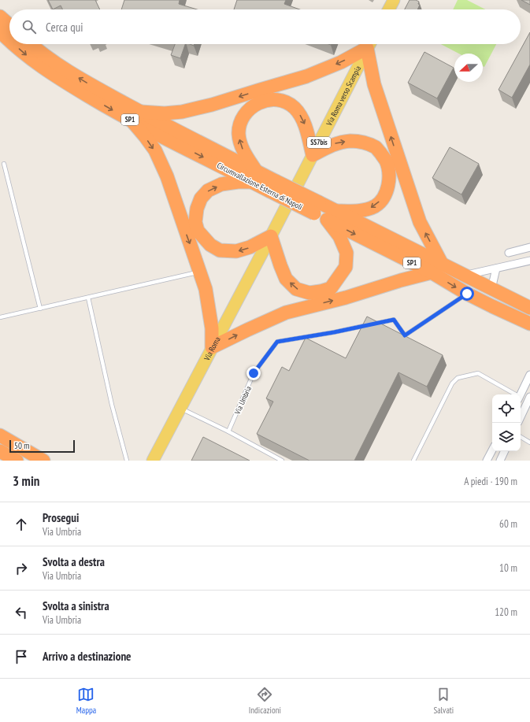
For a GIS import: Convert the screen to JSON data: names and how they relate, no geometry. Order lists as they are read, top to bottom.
{
  "streets": {
    "highway": ["SP1", "Circumvallazione Esterna di Napoli"],
    "main road": ["Via Roma verso Scampia", "SS7bis", "Via Roma"],
    "lane": ["Via Umbria"]
  },
  "crossings": [
    ["Via Roma verso Scampia", "Via Roma"],
    ["Circumvallazione Esterna di Napoli", "Via Umbria"]
  ],
  "scale_bar": "50 m",
  "north": "left",
  "page": {
    "search": "Cerca qui",
    "scale": "50 m",
    "heading": ["3 min", "A piedi · 190 m"],
    "list": [
      ["Prosegui", "Via Umbria", "60 m"],
      ["Svolta a destra", "Via Umbria", "10 m"],
      ["Svolta a sinistra", "Via Umbria", "120 m"],
      "Arrivo a destinazione"
    ],
    "nav": ["Mappa", "Indicazioni", "Salvati"]
  }
}
